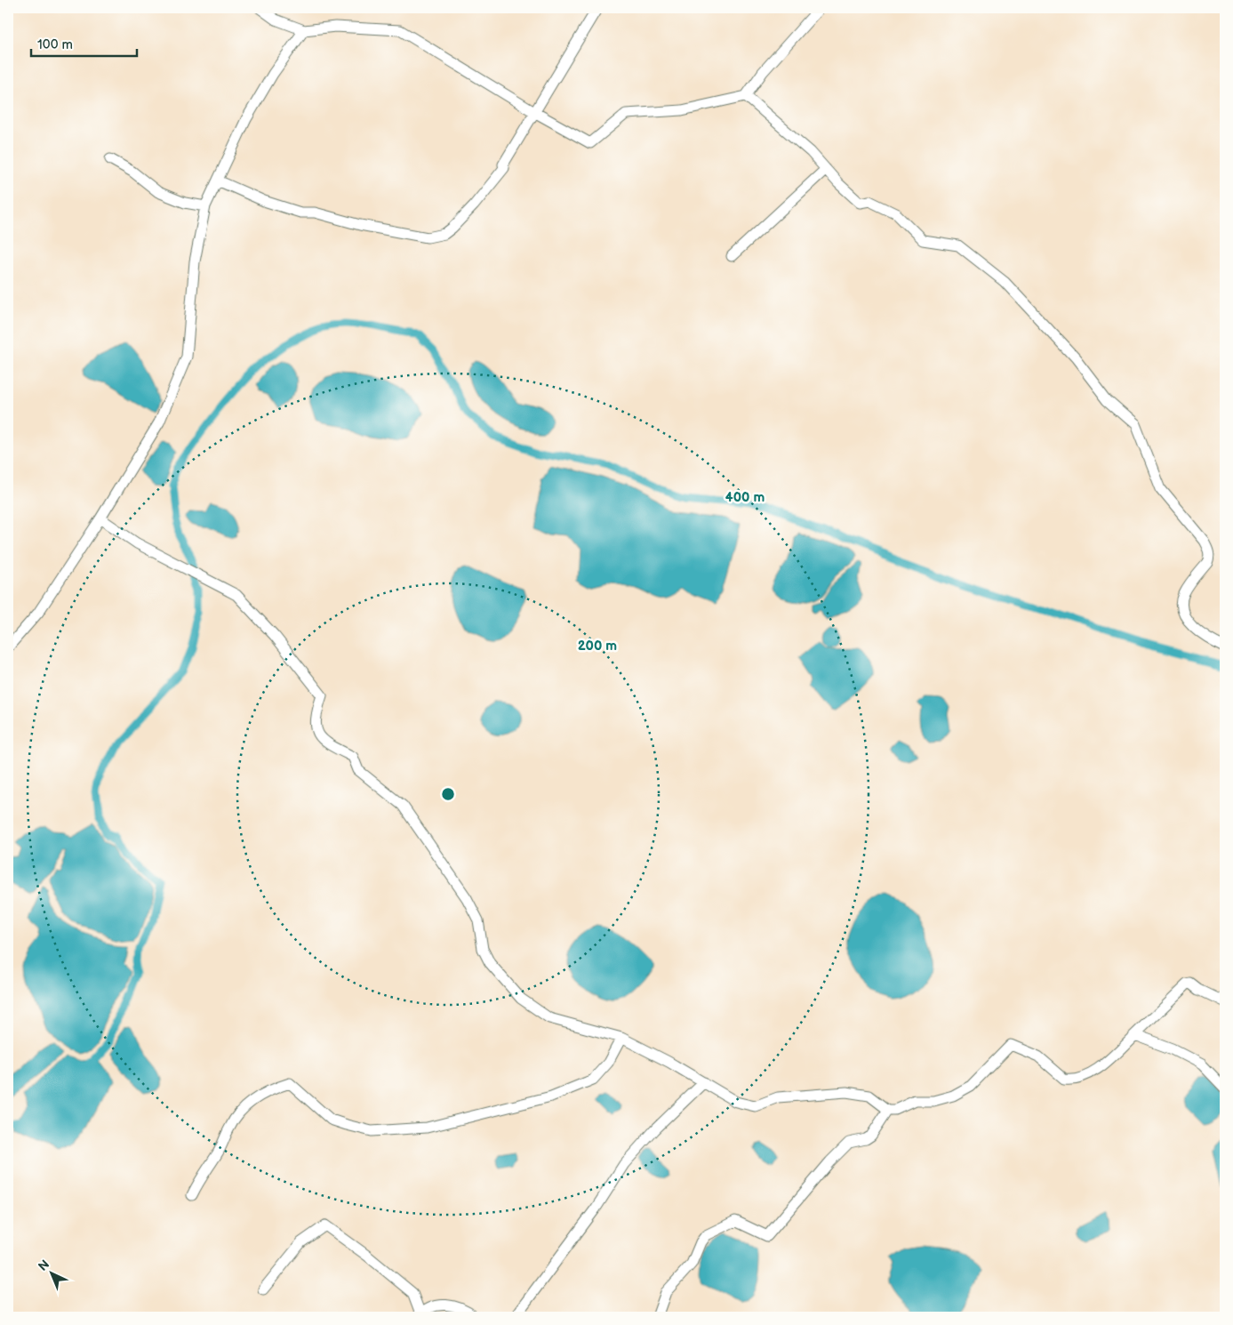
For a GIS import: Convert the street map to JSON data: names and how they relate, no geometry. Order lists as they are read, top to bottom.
{
  "scale_bar": "100 m",
  "north": "top left",
  "rings": ["400 m", "200 m"]
}
